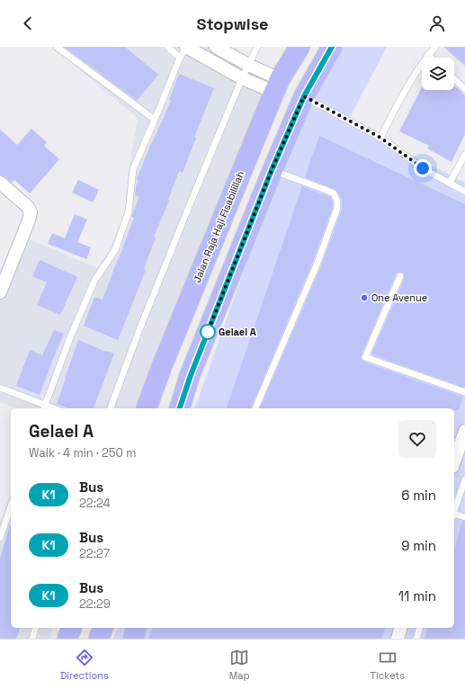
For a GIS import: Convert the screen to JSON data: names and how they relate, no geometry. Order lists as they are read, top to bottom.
{
  "streets": {
    "main road": ["Jalan Raja Haji Fisabilillah"]
  },
  "places": ["One Avenue", "Gelael A"],
  "lines": ["bus line K1"],
  "page": {
    "header": "Stopwise",
    "heading": ["Gelael A", "Walk · 4 min · 250 m"],
    "list": [
      {
        "mark": "K1",
        "name": "Bus",
        "note": "22:24",
        "value": "6 min"
      },
      {
        "mark": "K1",
        "name": "Bus",
        "note": "22:27",
        "value": "9 min"
      },
      {
        "mark": "K1",
        "name": "Bus",
        "note": "22:29",
        "value": "11 min"
      }
    ],
    "tabs": ["Directions", "Map", "Tickets"]
  }
}
